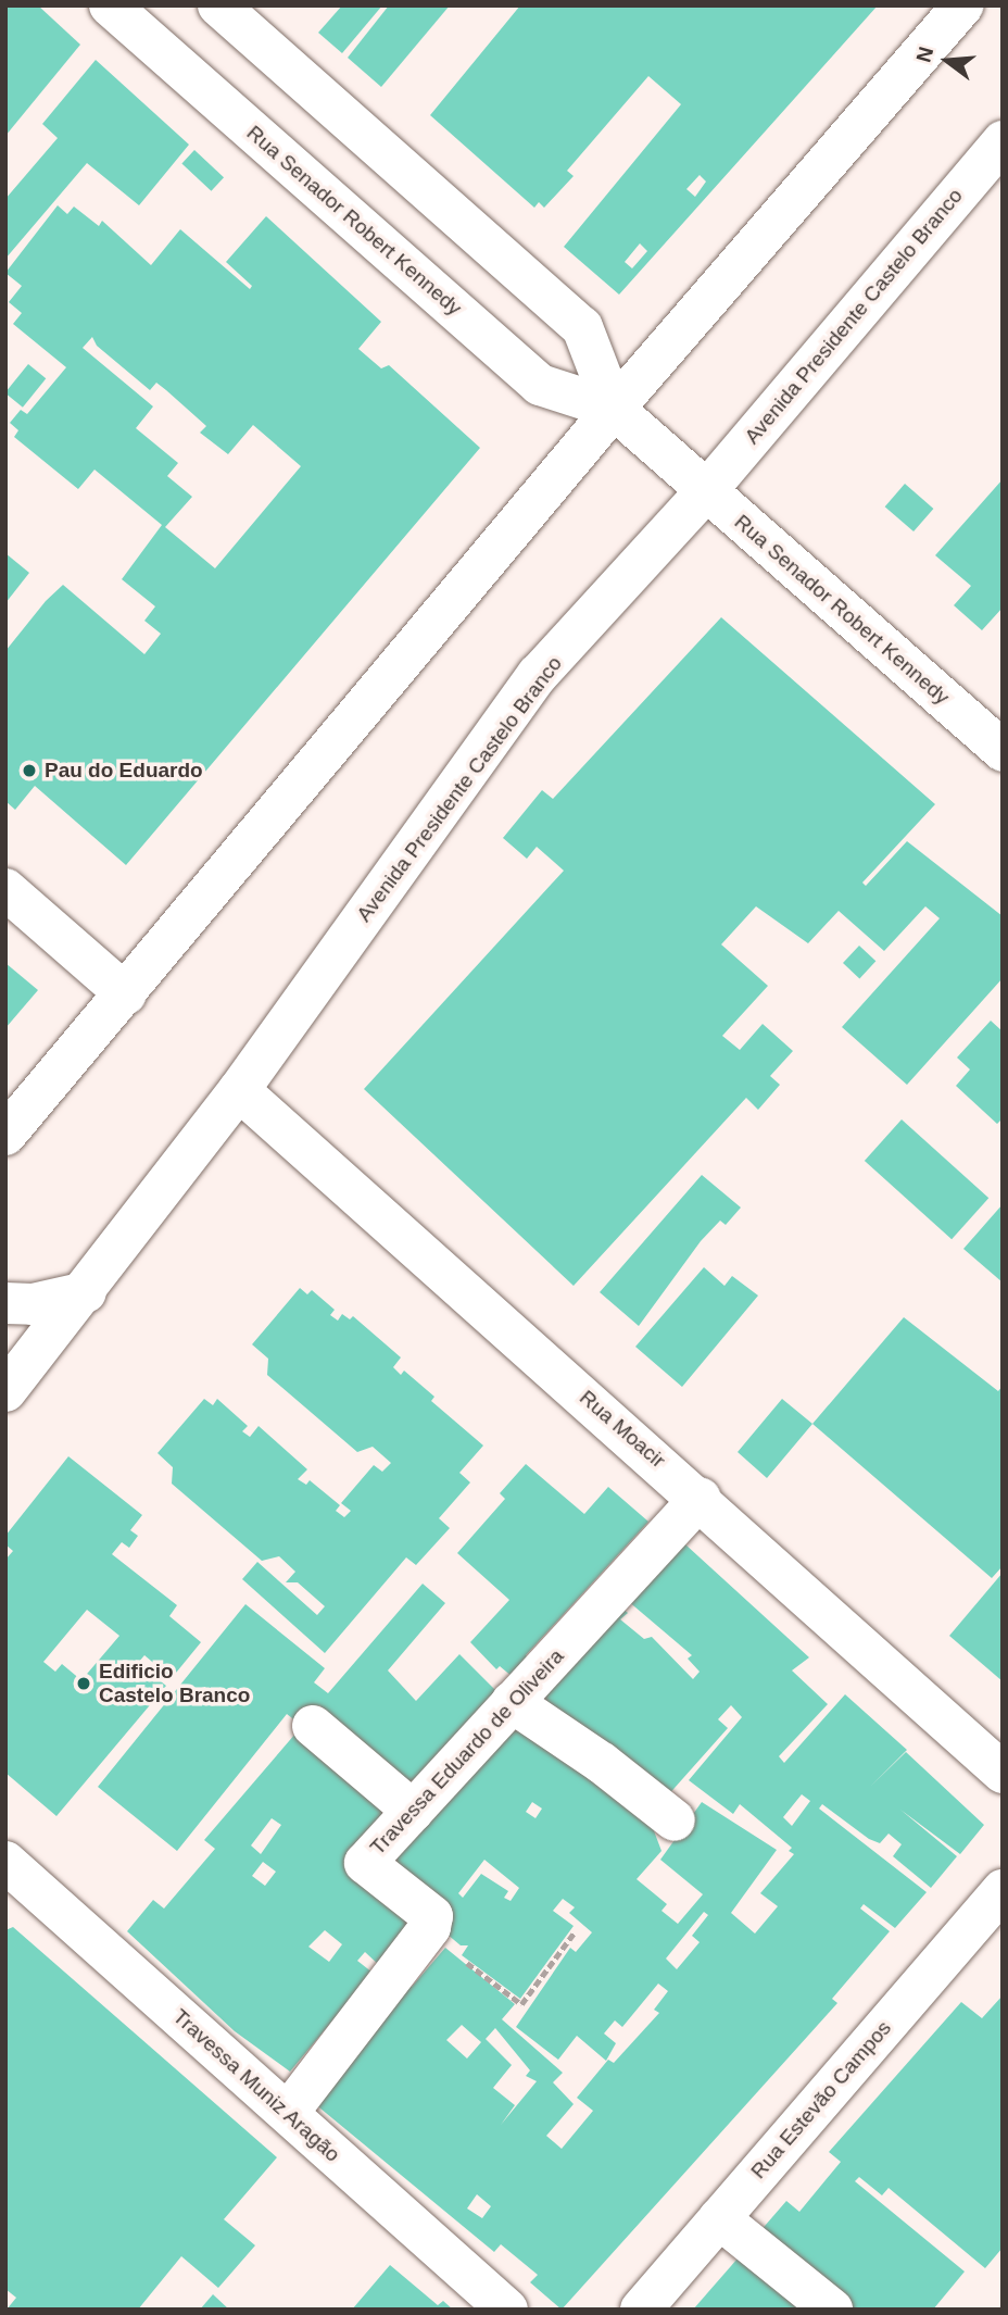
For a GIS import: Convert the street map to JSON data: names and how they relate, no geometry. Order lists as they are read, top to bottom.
{
  "streets": {
    "street": [
      "Rua Senador Robert Kennedy",
      "Avenida Presidente Castelo Branco",
      "Rua Moacir",
      "Travessa Eduardo de Oliveira",
      "Travessa Muniz Aragão",
      "Rua Estevão Campos"
    ]
  },
  "crossings": [
    ["Rua Senador Robert Kennedy", "Avenida Presidente Castelo Branco"],
    ["Avenida Presidente Castelo Branco", "Rua Moacir"],
    ["Rua Moacir", "Travessa Eduardo de Oliveira"]
  ],
  "places": ["Pau do Eduardo", "Edificio Castelo Branco"],
  "north": "left"
}
